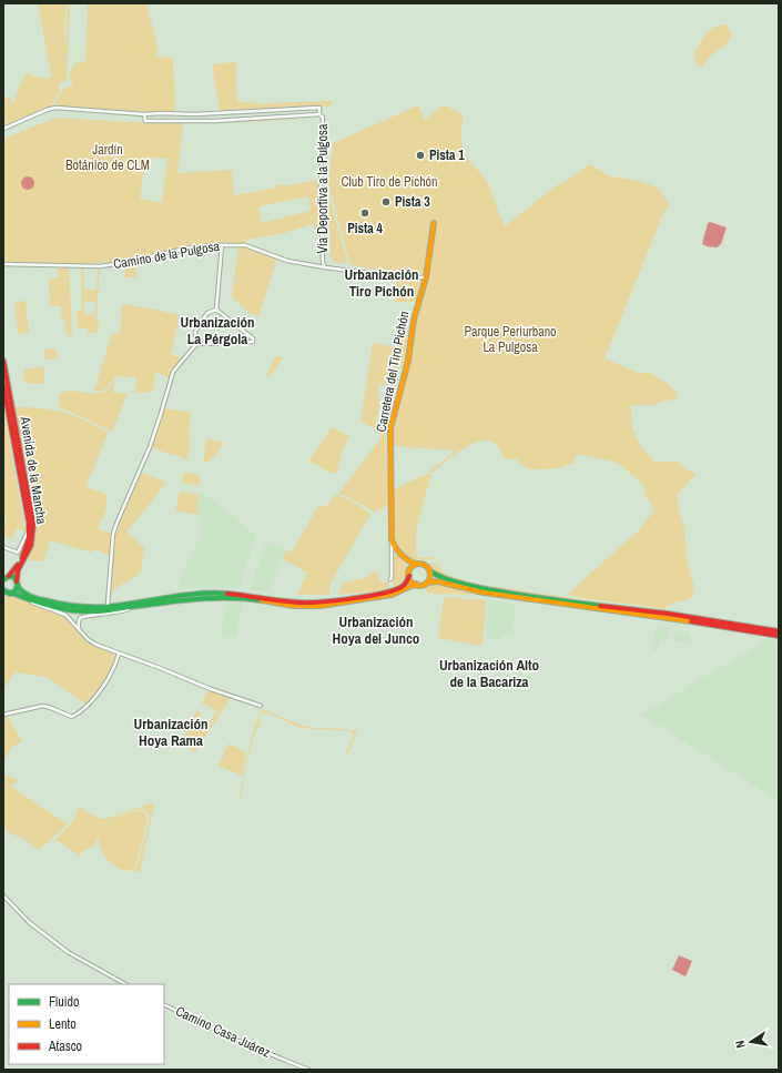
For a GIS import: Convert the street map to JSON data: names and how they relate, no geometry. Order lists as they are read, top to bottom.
{
  "streets": {
    "main road": ["Carretera del Tiro Pichón", "Avenida de la Mancha"],
    "street": ["Vía Deportiva a la Pulgosa", "Camino de la Pulgosa", "Camino Casa Juárez"]
  },
  "crossings": [
    ["Vía Deportiva a la Pulgosa", "Camino de la Pulgosa"],
    ["Vía Deportiva a la Pulgosa", "Carretera del Tiro Pichón"]
  ],
  "districts": [
    "Urbanización Tiro Pichón",
    "Urbanización La Pérgola",
    "Urbanización Hoya del Junco",
    "Urbanización Alto de la Bacariza",
    "Urbanización Hoya Rama"
  ],
  "parks": ["Jardín Botánico de CLM", "Club Tiro de Pichón", "Parque Periurbano La Pulgosa"],
  "places": ["Pista 1", "Pista 3", "Pista 4"],
  "legend": ["Fluido", "Lento", "Atasco"],
  "north": "left"
}
